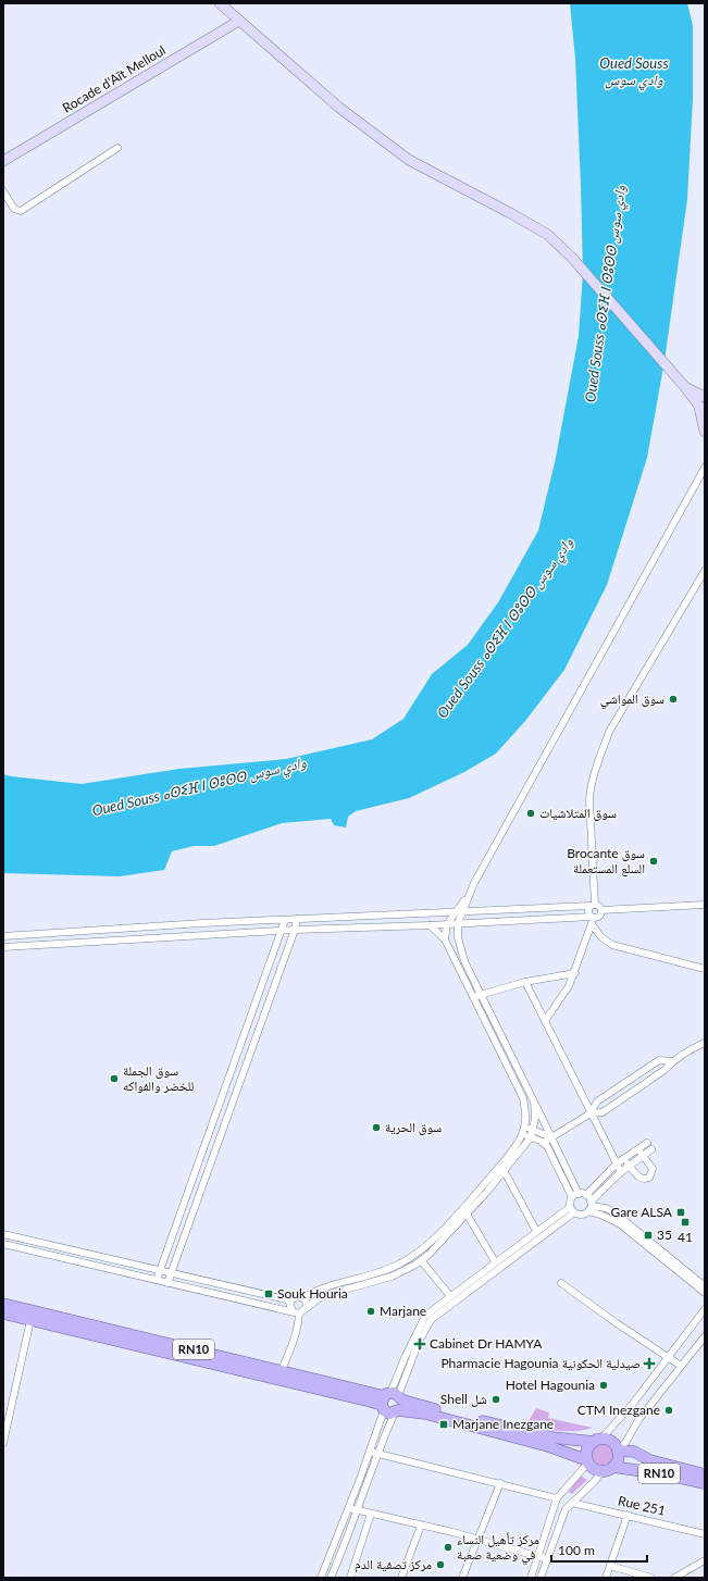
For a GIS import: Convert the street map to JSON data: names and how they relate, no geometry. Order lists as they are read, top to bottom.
{
  "streets": {
    "main road": ["RN10"],
    "street": ["Rocade d'Aït Melloul", "Rue 251"]
  },
  "water": ["Oued Souss وادي سوس", "Oued Souss ⴰⵙⵉⴼ ⵏ ⵙⵓⵙⵙ وادي سوس"],
  "places": {
    "other": [
      "سوق المواشي",
      "سوق المتلاشيات",
      "Brocante سوق السلع المستعملة",
      "سوق الجملة للخضر والفواكه",
      "سوق الحرية",
      "Marjane",
      "Hotel Hagounia",
      "Shell شل",
      "CTM Inezgane",
      "مركز تأهيل النساء في وضعية صعبة",
      "مركز تصفية الدم"
    ],
    "transit": [
      "Gare ALSA",
      "41",
      "35",
      "Souk Houria",
      "Marjane Inezgane"
    ],
    "health": ["Cabinet Dr HAMYA", "Pharmacie Hagounia صيدلية الحكونية"]
  },
  "scale_bar": "100 m"
}
